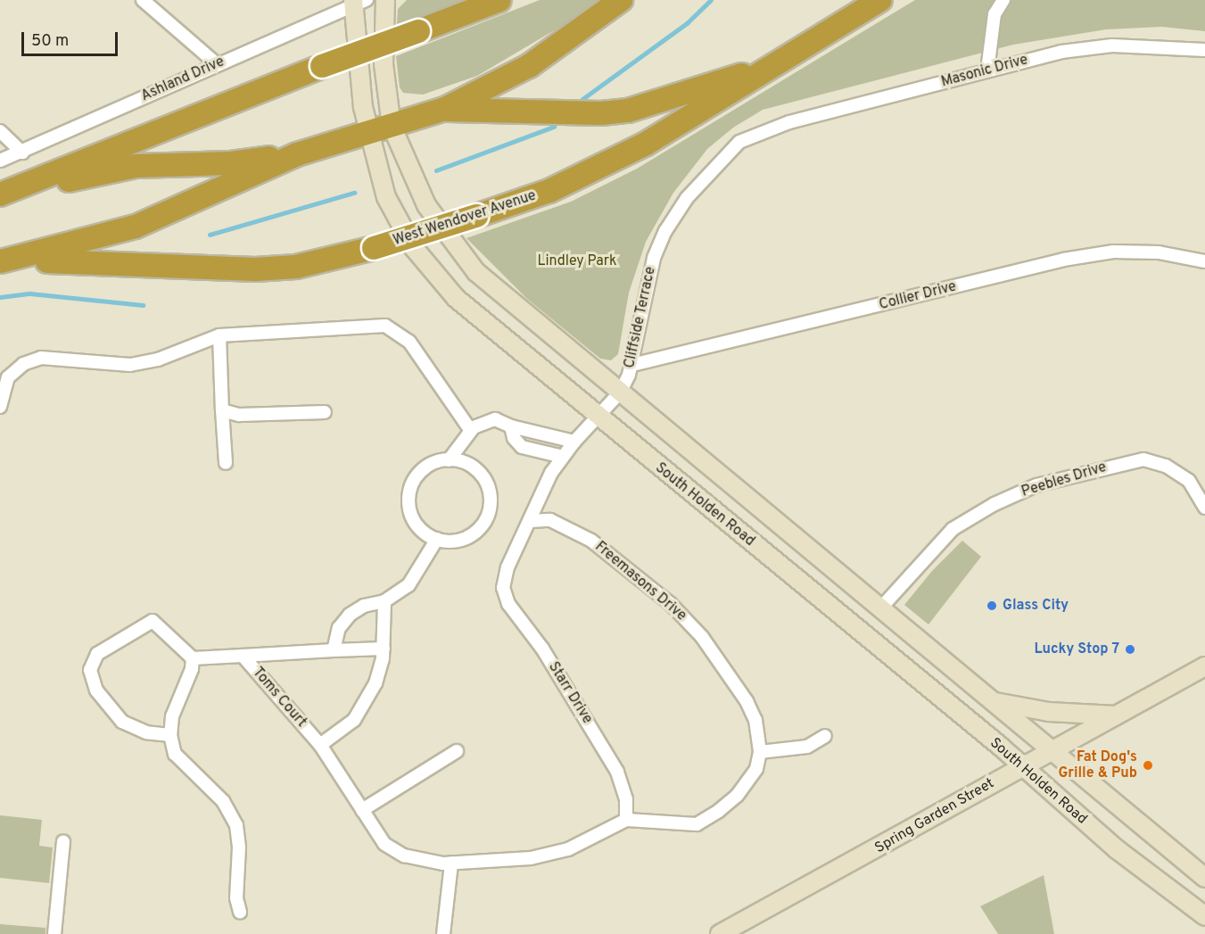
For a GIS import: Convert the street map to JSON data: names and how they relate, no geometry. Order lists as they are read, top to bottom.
{
  "streets": {
    "highway": ["West Wendover Avenue"],
    "main road": ["South Holden Road", "Spring Garden Street"],
    "street": [
      "Masonic Drive",
      "Ashland Drive",
      "Collier Drive",
      "Cliffside Terrace",
      "Peebles Drive",
      "Freemasons Drive",
      "Starr Drive",
      "Toms Court"
    ]
  },
  "crossings": [
    ["Masonic Drive", "Cliffside Terrace"],
    ["Ashland Drive", "South Holden Road"],
    ["Collier Drive", "Cliffside Terrace"],
    ["Cliffside Terrace", "South Holden Road"],
    ["Cliffside Terrace", "Starr Drive"],
    ["South Holden Road", "Starr Drive"],
    ["South Holden Road", "Spring Garden Street"],
    ["Freemasons Drive", "Starr Drive"]
  ],
  "parks": ["Lindley Park"],
  "places": ["Glass City", "Lucky Stop 7", "Fat Dog's Grille & Pub"],
  "scale_bar": "50 m"
}
